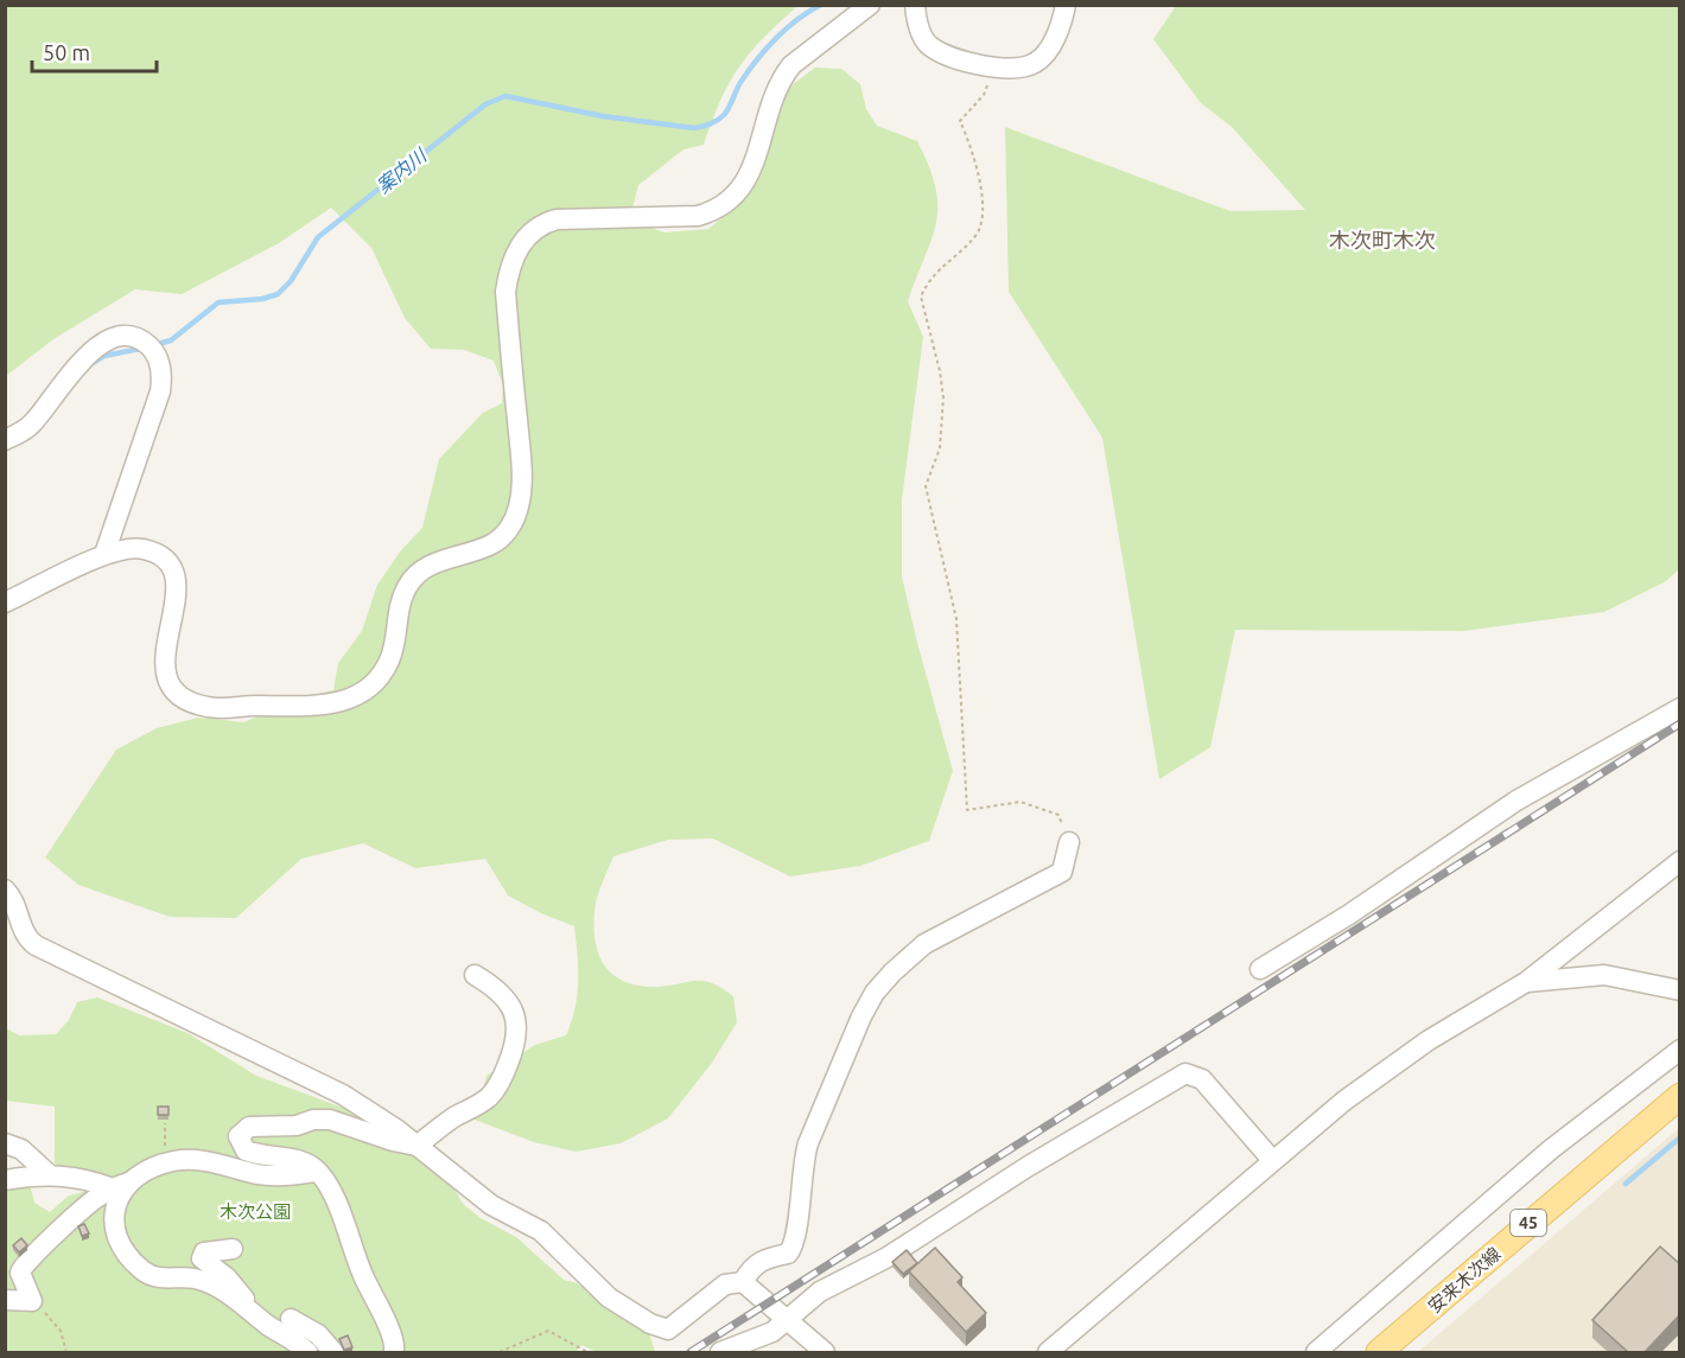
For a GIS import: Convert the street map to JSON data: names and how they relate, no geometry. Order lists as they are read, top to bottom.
{
  "streets": {
    "main road": ["45", "安来木次線"]
  },
  "districts": ["木次町木次"],
  "water": ["案内川"],
  "parks": ["木次公園"],
  "scale_bar": "50 m"
}
